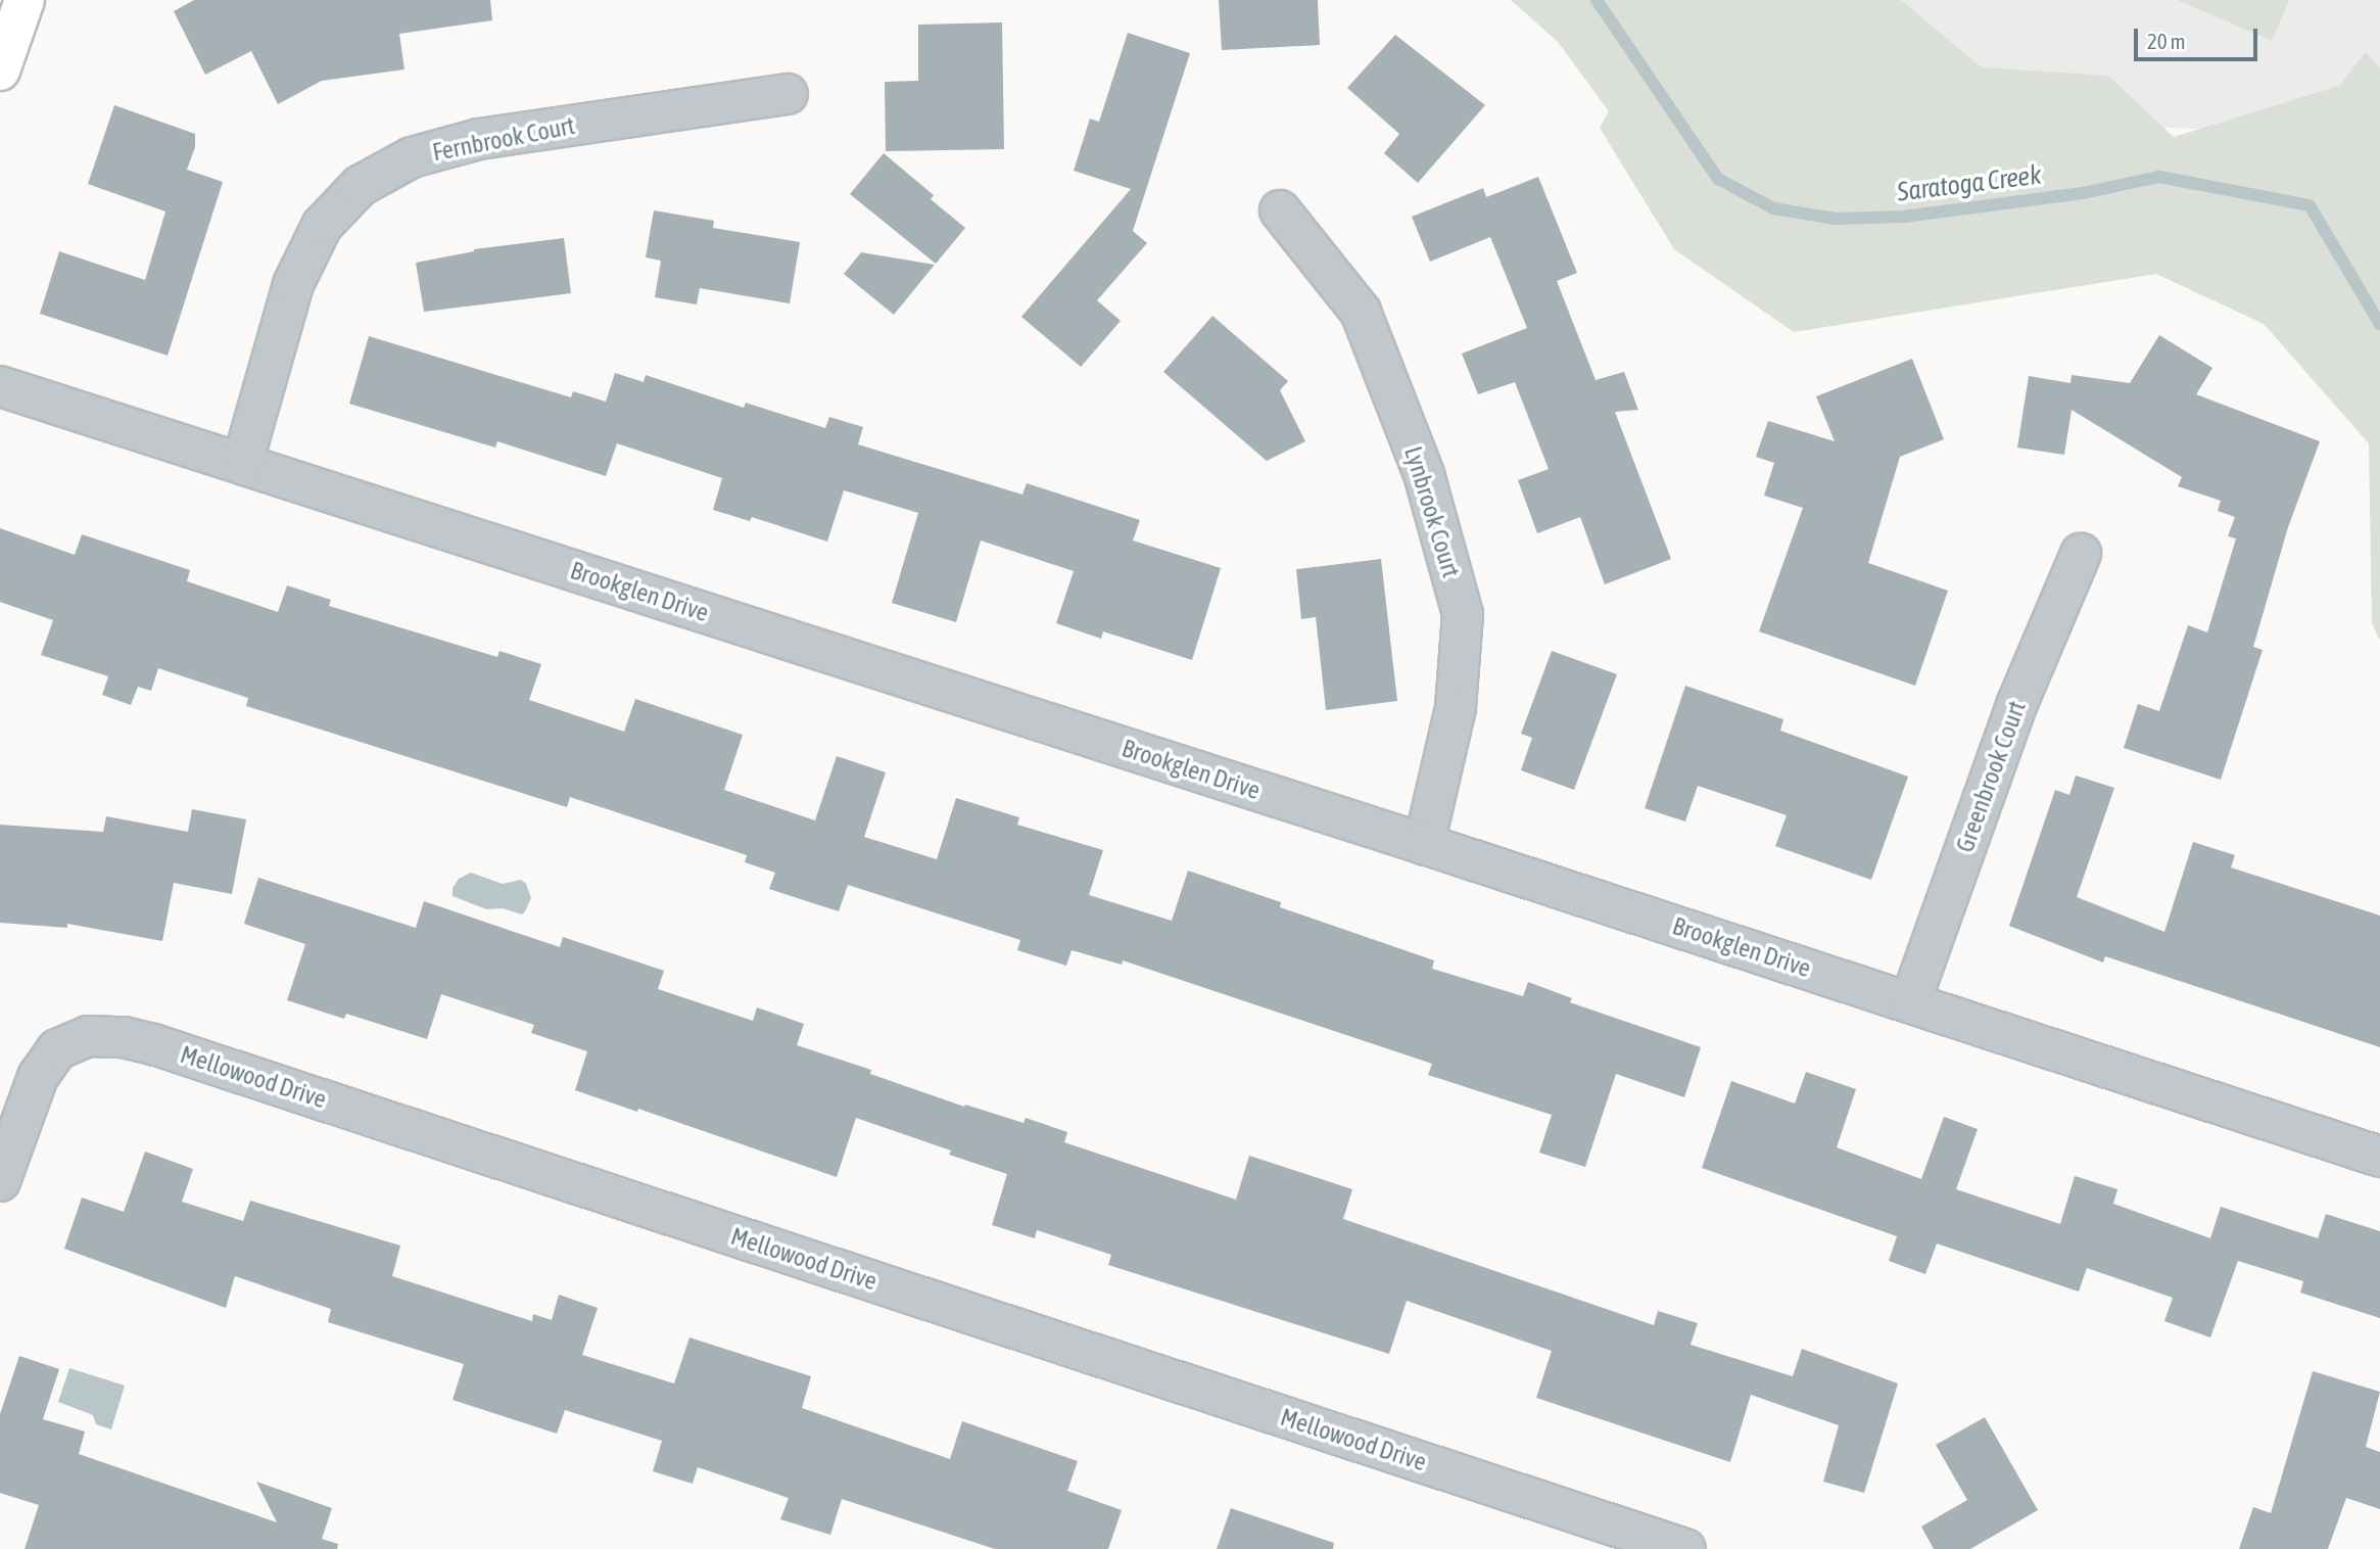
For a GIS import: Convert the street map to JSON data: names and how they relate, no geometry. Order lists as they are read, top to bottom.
{
  "streets": {
    "street": [
      "Fernbrook Court",
      "Lynbrook Court",
      "Brookglen Drive",
      "Greenbrook Court",
      "Mellowood Drive"
    ]
  },
  "crossings": [
    ["Fernbrook Court", "Brookglen Drive"],
    ["Lynbrook Court", "Brookglen Drive"],
    ["Brookglen Drive", "Greenbrook Court"]
  ],
  "water": ["Saratoga Creek"],
  "scale_bar": "20 m"
}
